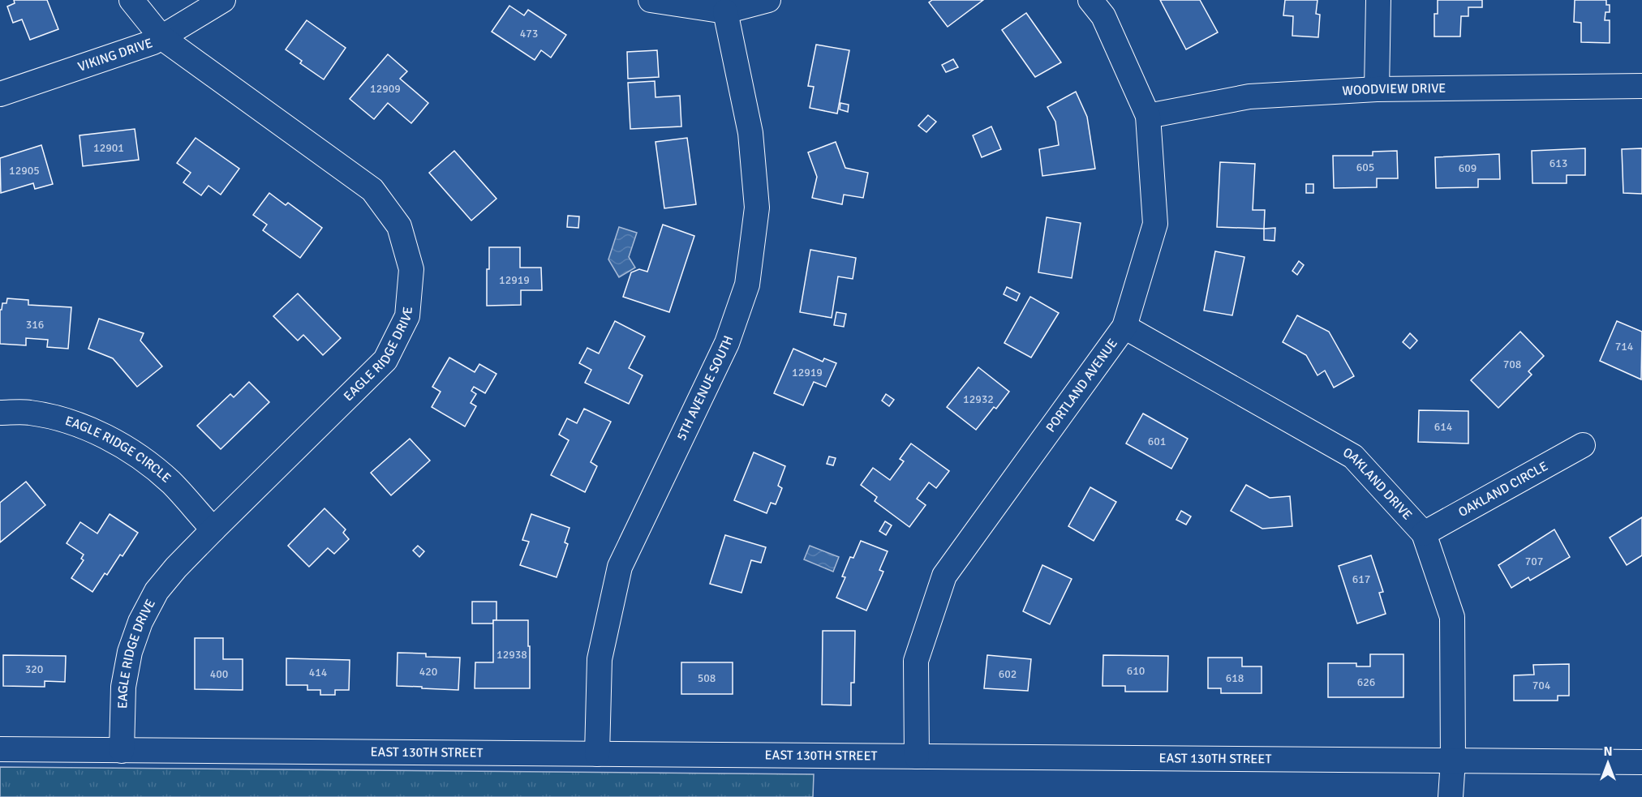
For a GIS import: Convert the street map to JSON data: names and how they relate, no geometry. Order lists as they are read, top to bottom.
{
  "streets": {
    "street": [
      "VIKING DRIVE",
      "WOODVIEW DRIVE",
      "EAGLE RIDGE DRIVE",
      "PORTLAND AVENUE",
      "5TH AVENUE SOUTH",
      "EAGLE RIDGE CIRCLE",
      "OAKLAND DRIVE",
      "OAKLAND CIRCLE",
      "EAST 130TH STREET"
    ]
  },
  "crossings": [
    ["VIKING DRIVE", "EAGLE RIDGE DRIVE"],
    ["WOODVIEW DRIVE", "PORTLAND AVENUE"],
    ["EAGLE RIDGE DRIVE", "EAGLE RIDGE CIRCLE"],
    ["EAGLE RIDGE DRIVE", "EAST 130TH STREET"],
    ["PORTLAND AVENUE", "OAKLAND DRIVE"],
    ["PORTLAND AVENUE", "EAST 130TH STREET"],
    ["5TH AVENUE SOUTH", "EAST 130TH STREET"],
    ["OAKLAND DRIVE", "OAKLAND CIRCLE"],
    ["OAKLAND DRIVE", "EAST 130TH STREET"]
  ],
  "house_numbers": [
    "473",
    "12909",
    "12901",
    "613",
    "605",
    "609",
    "12905",
    "12919",
    "316",
    "714",
    "708",
    "12919",
    "12932",
    "614",
    "601",
    "707",
    "617",
    "12938",
    "320",
    "610",
    "420",
    "414",
    "400",
    "602",
    "508",
    "618",
    "626",
    "704"
  ],
  "north": "top"
}
